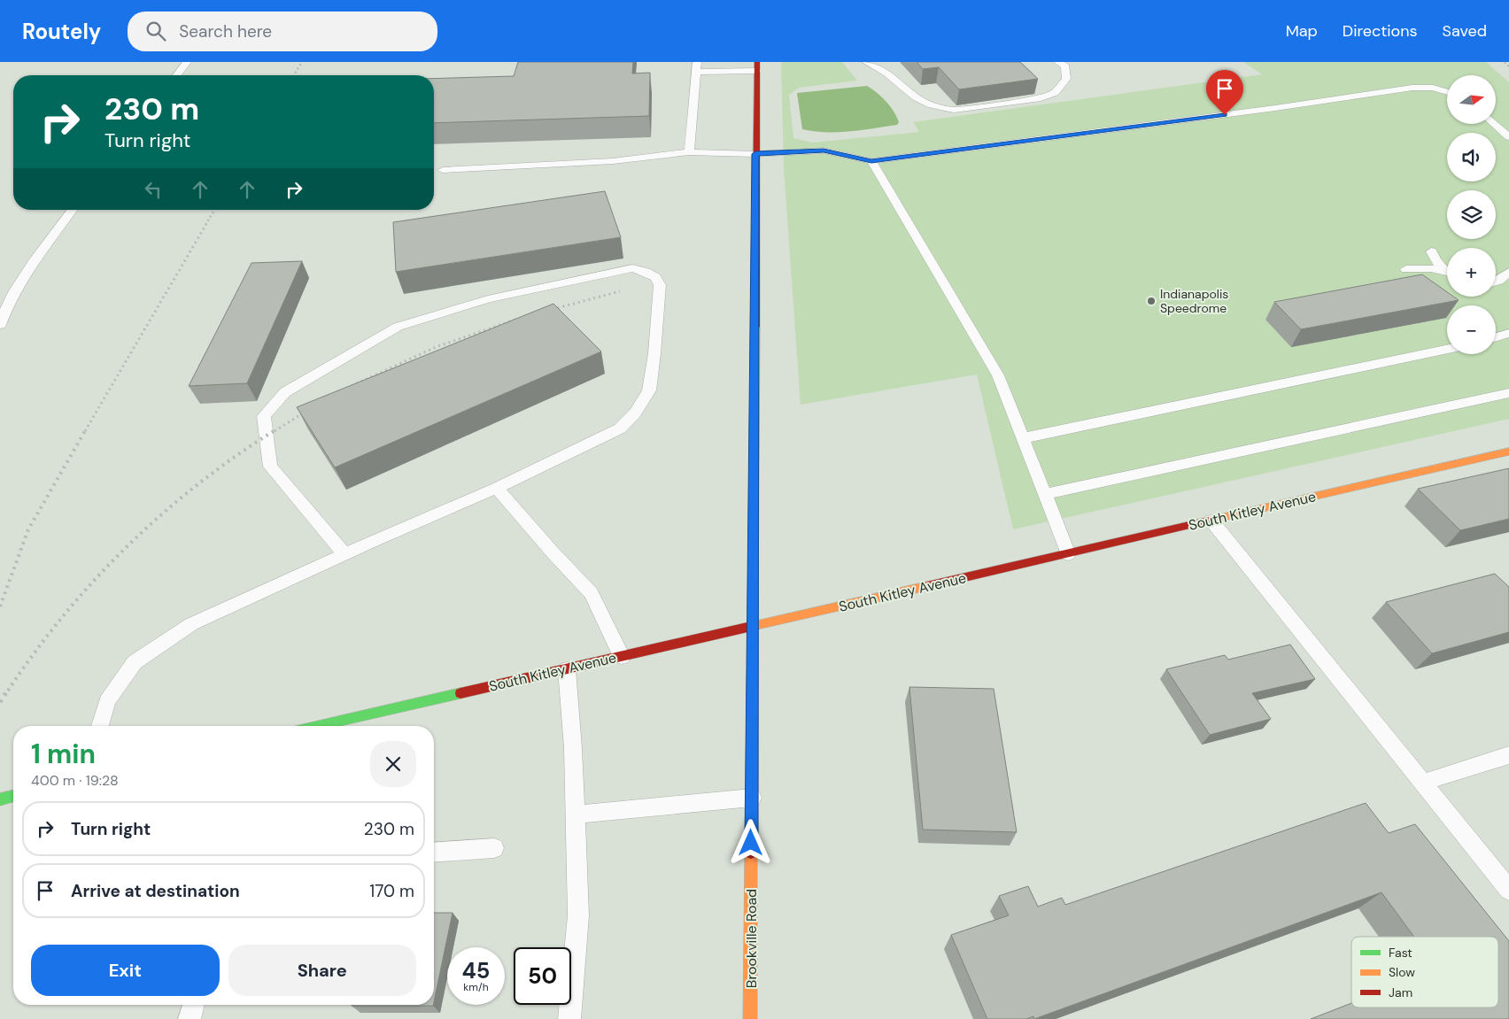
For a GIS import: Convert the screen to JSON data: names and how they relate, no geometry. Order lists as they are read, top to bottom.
{
  "streets": {
    "main road": ["South Kitley Avenue", "Brookville Road"]
  },
  "crossings": [
    ["South Kitley Avenue", "Brookville Road"]
  ],
  "places": ["Indianapolis Speedrome"],
  "legend": ["Fast", "Slow", "Jam"],
  "north": "right",
  "page": {
    "header": "Routely",
    "search": "Search here",
    "nav": ["Map", "Directions", "Saved"],
    "map_buttons": ["+", "−"],
    "turn": ["230 m", "Turn right"],
    "heading": ["1 min", "400 m · 19:28"],
    "list": [
      {
        "name": "Turn right",
        "value": "230 m"
      },
      {
        "name": "Arrive at destination",
        "value": "170 m"
      }
    ],
    "buttons": ["Exit", "Share"],
    "speed": "45 km/h",
    "limit": "50"
  }
}
